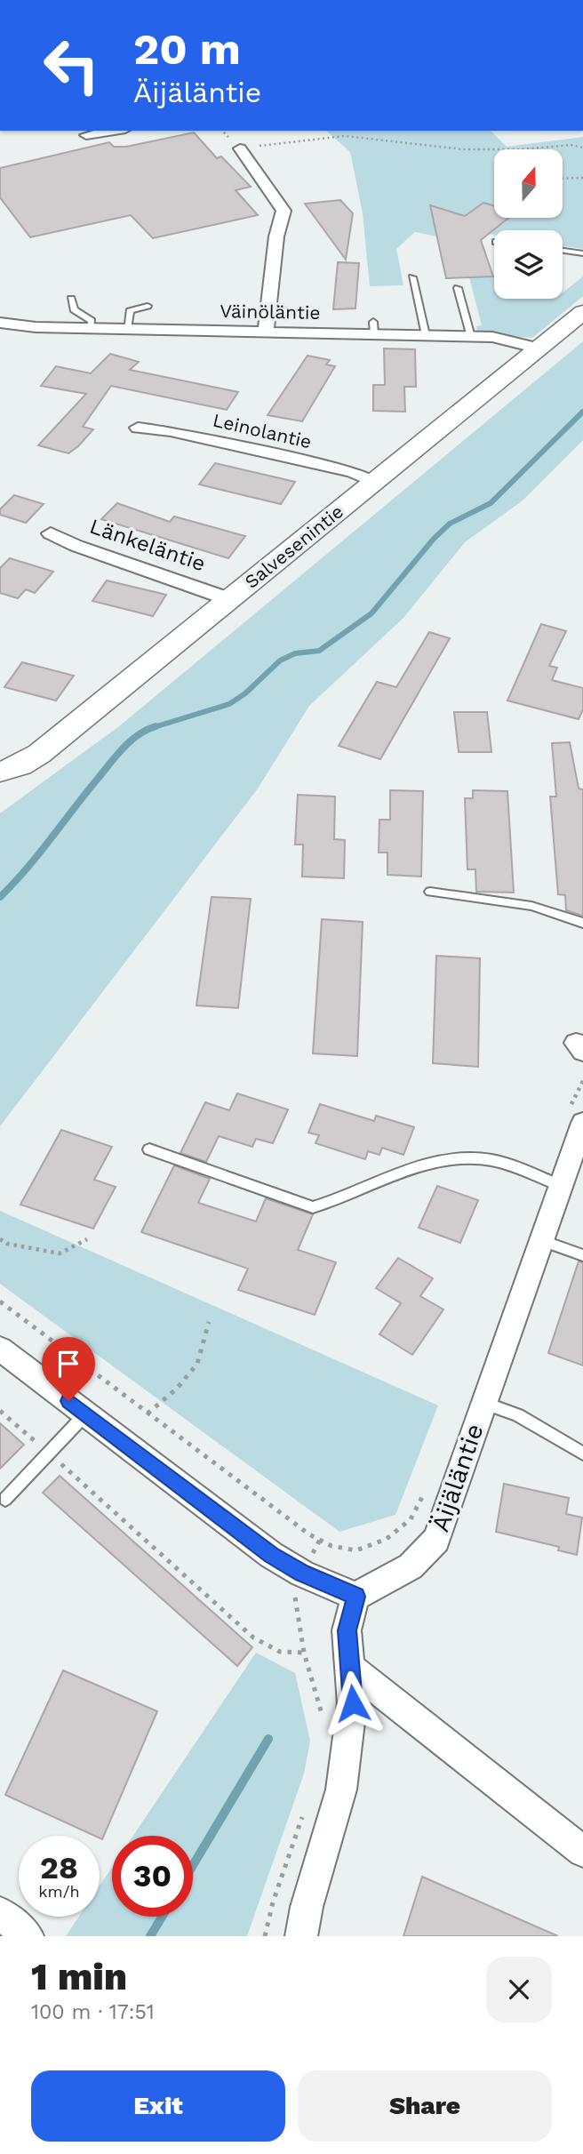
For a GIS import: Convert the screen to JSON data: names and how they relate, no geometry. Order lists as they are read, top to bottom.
{
  "streets": {
    "street": [
      "Väinöläntie",
      "Leinolantie",
      "Länkeläntie",
      "Salvesenintie",
      "Äijäläntie"
    ]
  },
  "crossings": [
    ["Väinöläntie", "Salvesenintie"],
    ["Leinolantie", "Salvesenintie"],
    ["Länkeläntie", "Salvesenintie"]
  ],
  "north": "top",
  "page": {
    "turn": ["20 m", "Äijäläntie"],
    "speed": "28 km/h",
    "limit": "30",
    "heading": ["1 min", "100 m · 17:51"],
    "buttons": ["Exit", "Share"]
  }
}
